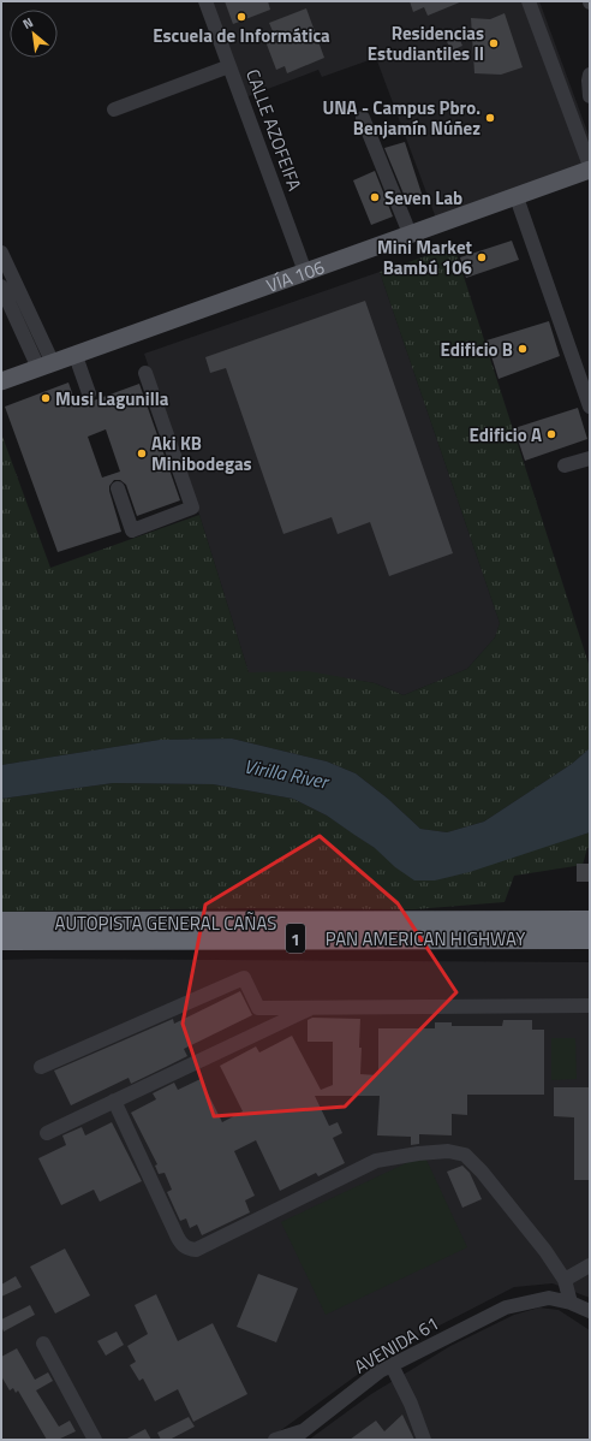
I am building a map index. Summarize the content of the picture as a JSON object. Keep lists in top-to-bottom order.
{
  "streets": {
    "highway": ["AUTOPISTA GENERAL CAÑAS", "1", "PAN AMERICAN HIGHWAY"],
    "main road": ["VÍA 106"],
    "street": ["CALLE AZOFEIFA", "AVENIDA 61"]
  },
  "crossings": [
    ["CALLE AZOFEIFA", "VÍA 106"]
  ],
  "water": ["Virilla River"],
  "places": [
    "Escuela de Informática",
    "Residencias Estudiantiles II",
    "UNA - Campus Pbro. Benjamín Núñez",
    "Seven Lab",
    "Mini Market Bambú 106",
    "Edificio B",
    "Musi Lagunilla",
    "Edificio A",
    "Aki KB Minibodegas"
  ],
  "north": "top left"
}
